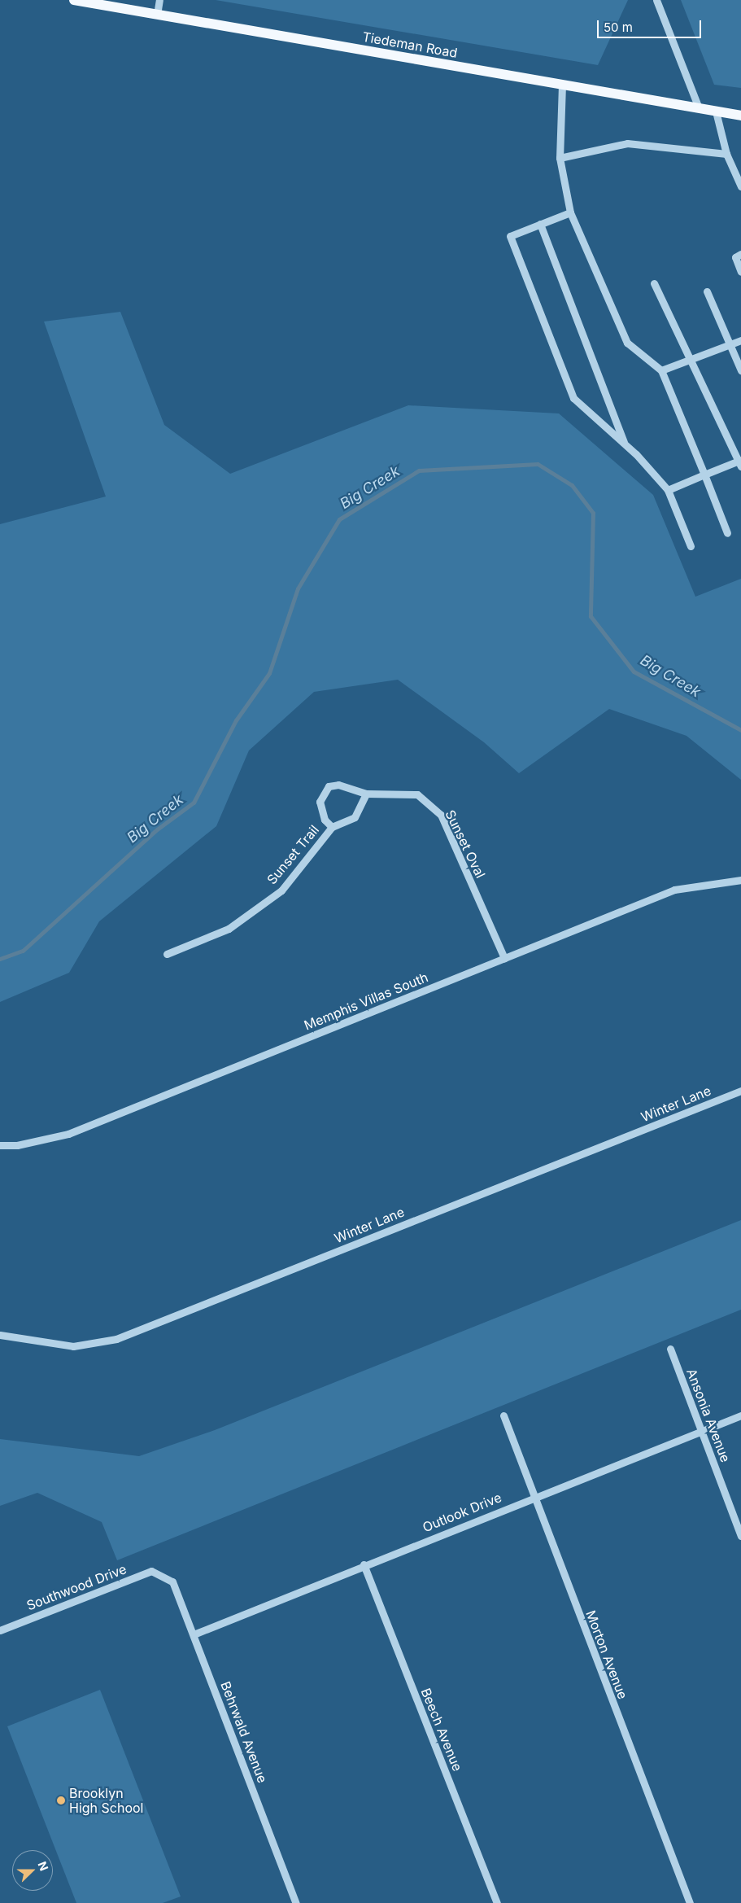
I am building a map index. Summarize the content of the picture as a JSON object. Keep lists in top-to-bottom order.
{
  "streets": {
    "main road": ["Tiedeman Road"],
    "street": [
      "Sunset Oval",
      "Sunset Trail",
      "Memphis Villas South",
      "Winter Lane",
      "Ansonia Avenue",
      "Outlook Drive",
      "Southwood Drive",
      "Morton Avenue",
      "Beech Avenue",
      "Behrwald Avenue"
    ]
  },
  "crossings": [
    ["Sunset Oval", "Sunset Trail"],
    ["Sunset Oval", "Memphis Villas South"],
    ["Ansonia Avenue", "Outlook Drive"],
    ["Outlook Drive", "Morton Avenue"],
    ["Outlook Drive", "Beech Avenue"],
    ["Outlook Drive", "Behrwald Avenue"],
    ["Southwood Drive", "Behrwald Avenue"]
  ],
  "water": ["Big Creek"],
  "places": ["Brooklyn High School"],
  "scale_bar": "50 m",
  "north": "right"
}
